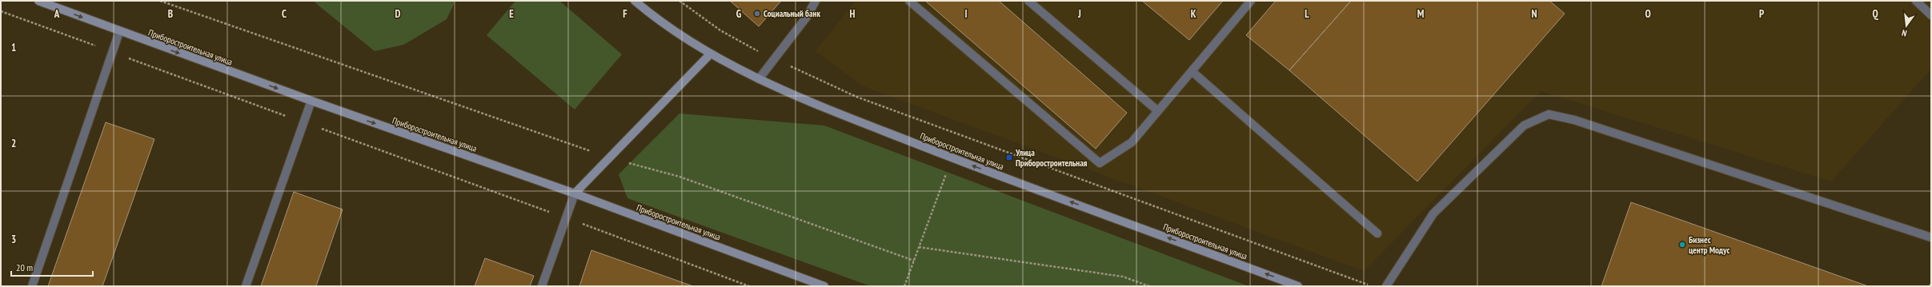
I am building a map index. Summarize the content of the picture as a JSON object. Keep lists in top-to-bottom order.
{
  "streets": {
    "main road": ["Приборостроительная улица"]
  },
  "places": {
    "other": ["Социальный банк", "Бизнес центр Модус"],
    "transit": ["Улица Приборостроительная"]
  },
  "scale_bar": "20 m",
  "north": "bottom",
  "grid": {
    "columns": [
      "A",
      "B",
      "C",
      "D",
      "E",
      "F",
      "G",
      "H",
      "I",
      "J",
      "K",
      "L",
      "M",
      "N",
      "O",
      "P",
      "Q"
    ],
    "rows": ["1", "2", "3"]
  }
}
